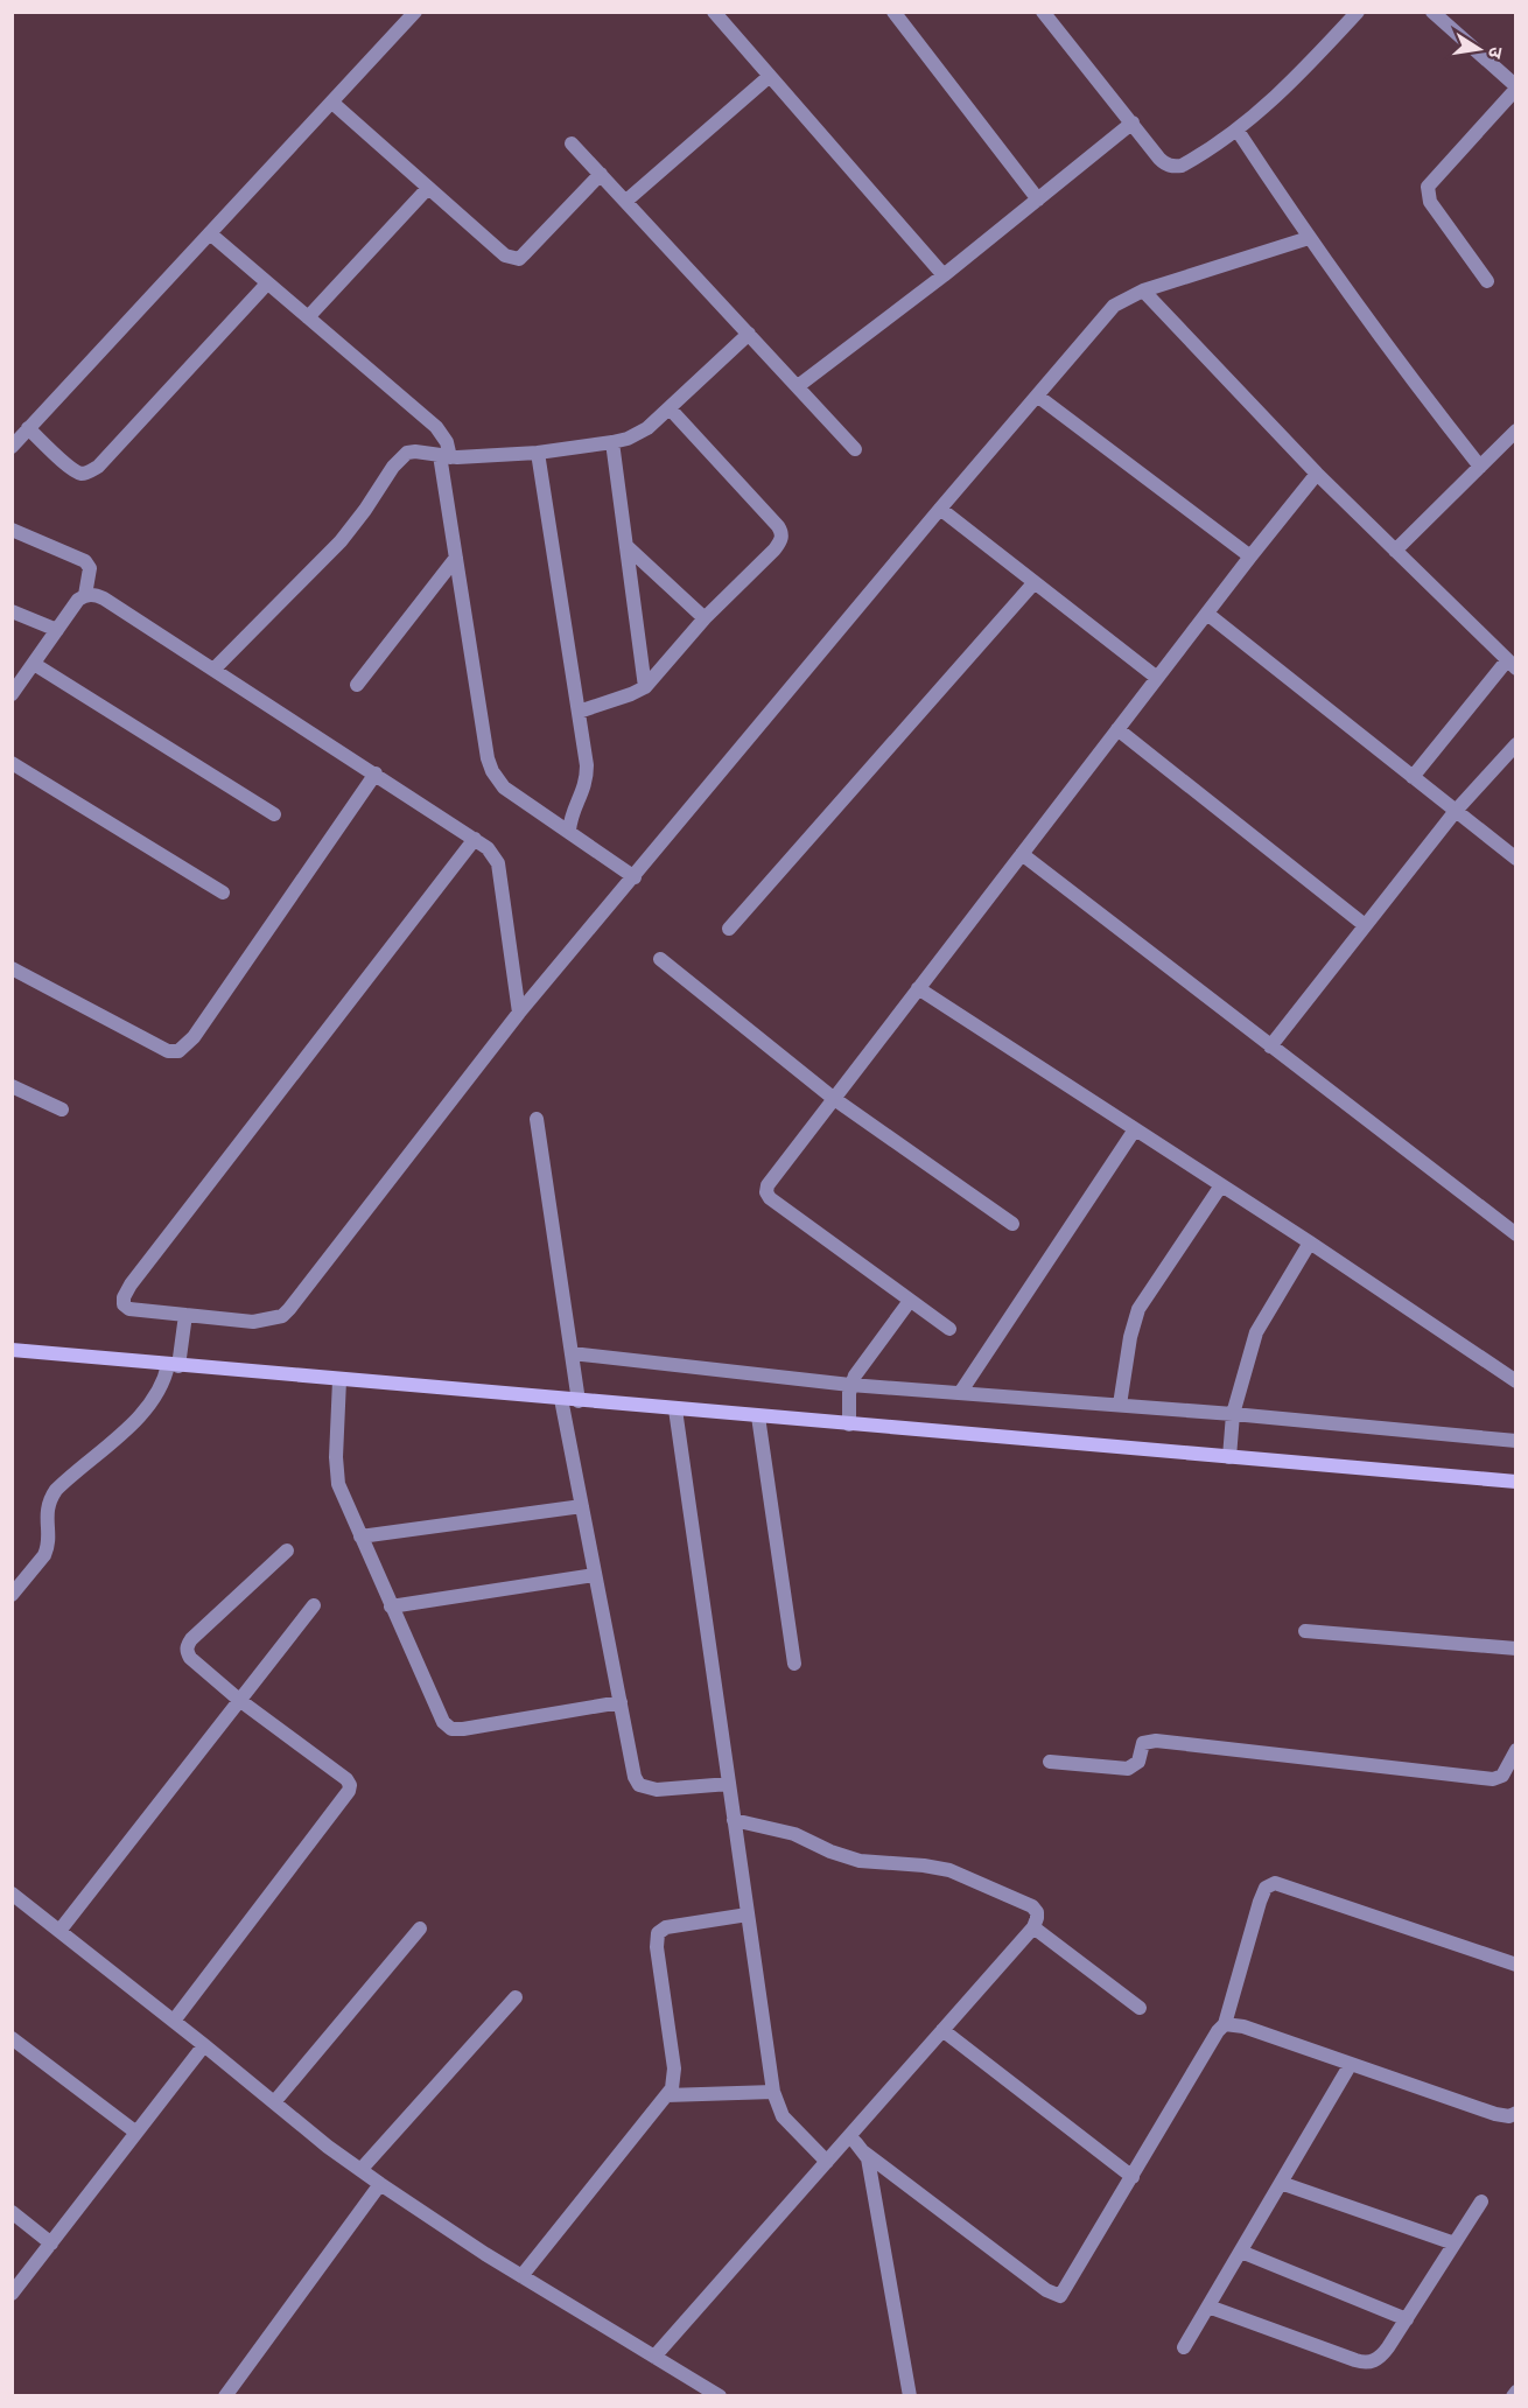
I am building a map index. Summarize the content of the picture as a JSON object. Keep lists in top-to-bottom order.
{
  "north": "right"
}
